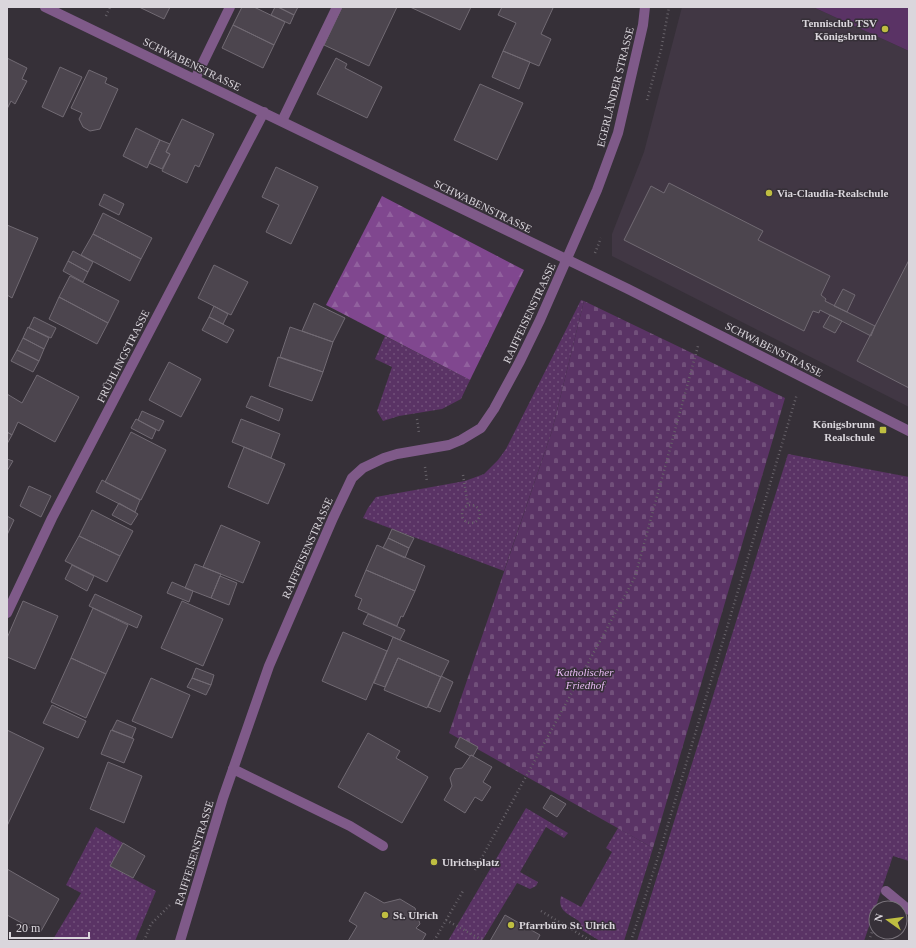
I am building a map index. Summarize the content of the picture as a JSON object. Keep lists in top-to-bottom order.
{
  "streets": {
    "street": [
      "SCHWABENSTRASSE",
      "EGERLÄNDER STRASSE",
      "RAIFFEISENSTRASSE",
      "FRÜHLINGSTRASSE"
    ]
  },
  "crossings": [
    ["SCHWABENSTRASSE", "EGERLÄNDER STRASSE"],
    ["SCHWABENSTRASSE", "RAIFFEISENSTRASSE"],
    ["SCHWABENSTRASSE", "FRÜHLINGSTRASSE"],
    ["EGERLÄNDER STRASSE", "RAIFFEISENSTRASSE"]
  ],
  "parks": ["Katholischer Friedhof"],
  "places": {
    "other": [
      "Tennisclub TSV Königsbrunn",
      "Via-Claudia-Realschule",
      "Ulrichsplatz",
      "St. Ulrich",
      "Pfarrbüro St. Ulrich"
    ],
    "transit": ["Königsbrunn Realschule"]
  },
  "scale_bar": "20 m",
  "north": "left"
}
